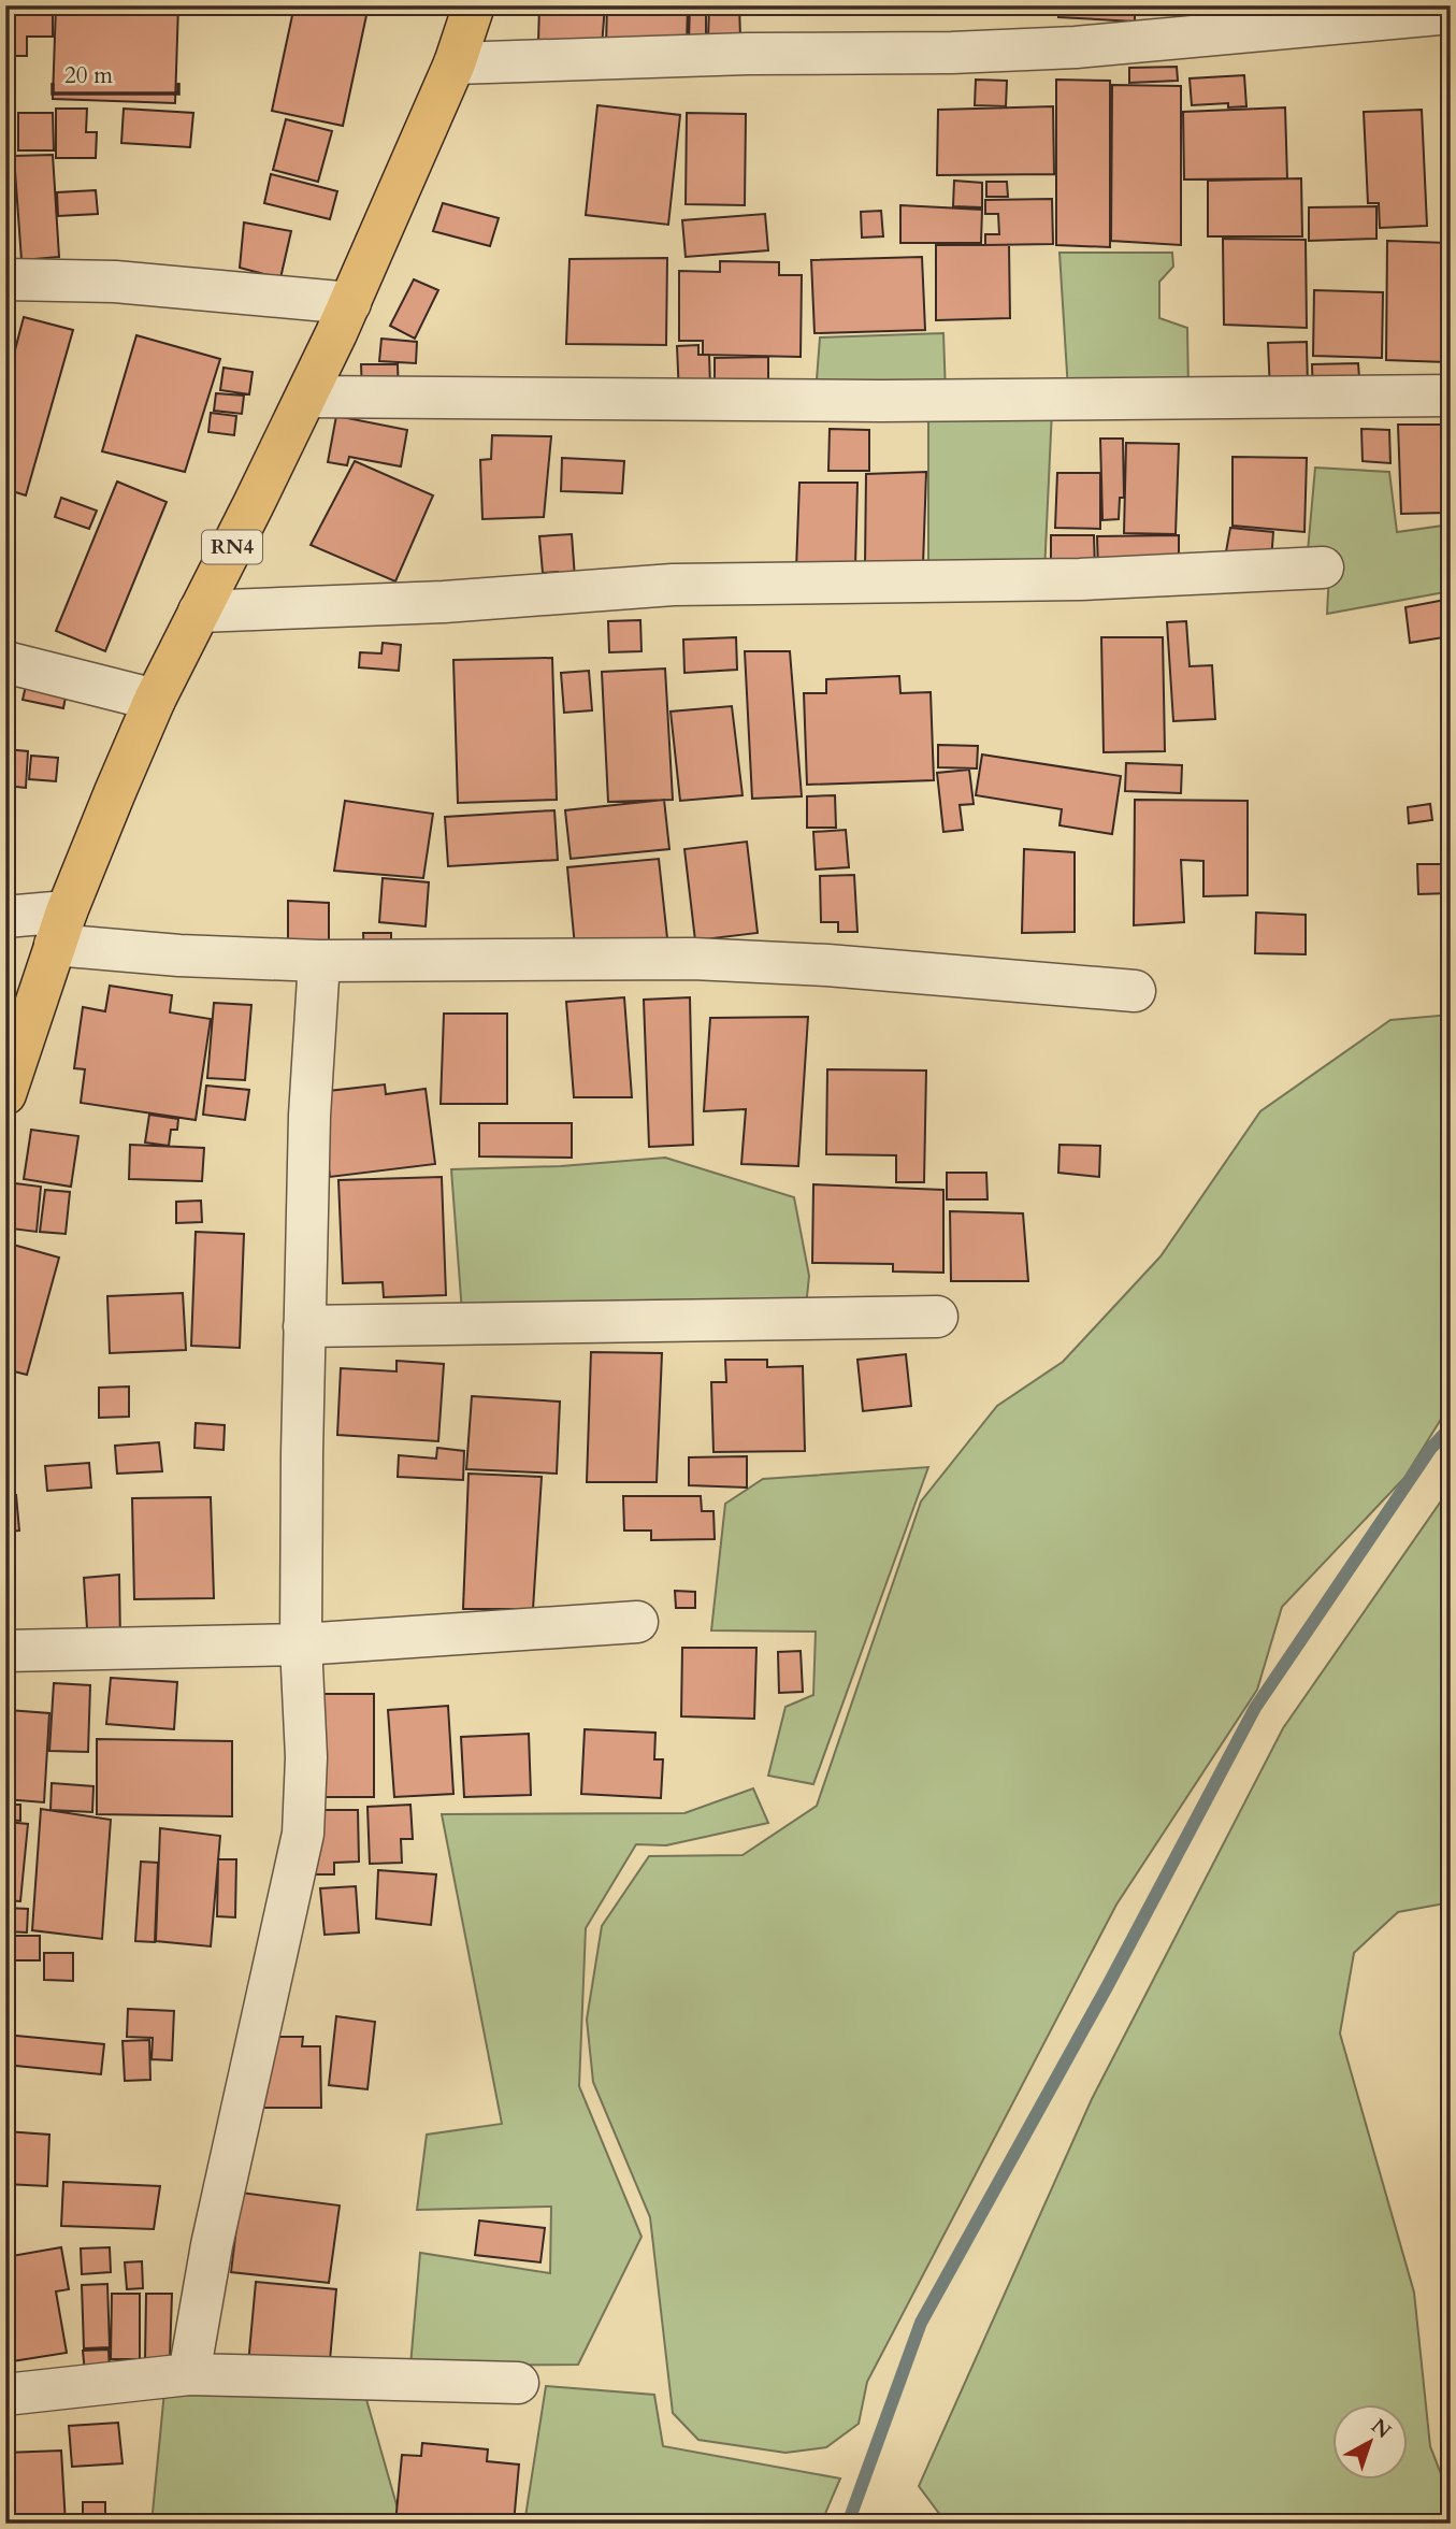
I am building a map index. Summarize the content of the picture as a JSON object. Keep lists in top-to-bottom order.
{
  "streets": {
    "highway": ["RN4"]
  },
  "scale_bar": "20 m",
  "north": "top right"
}
